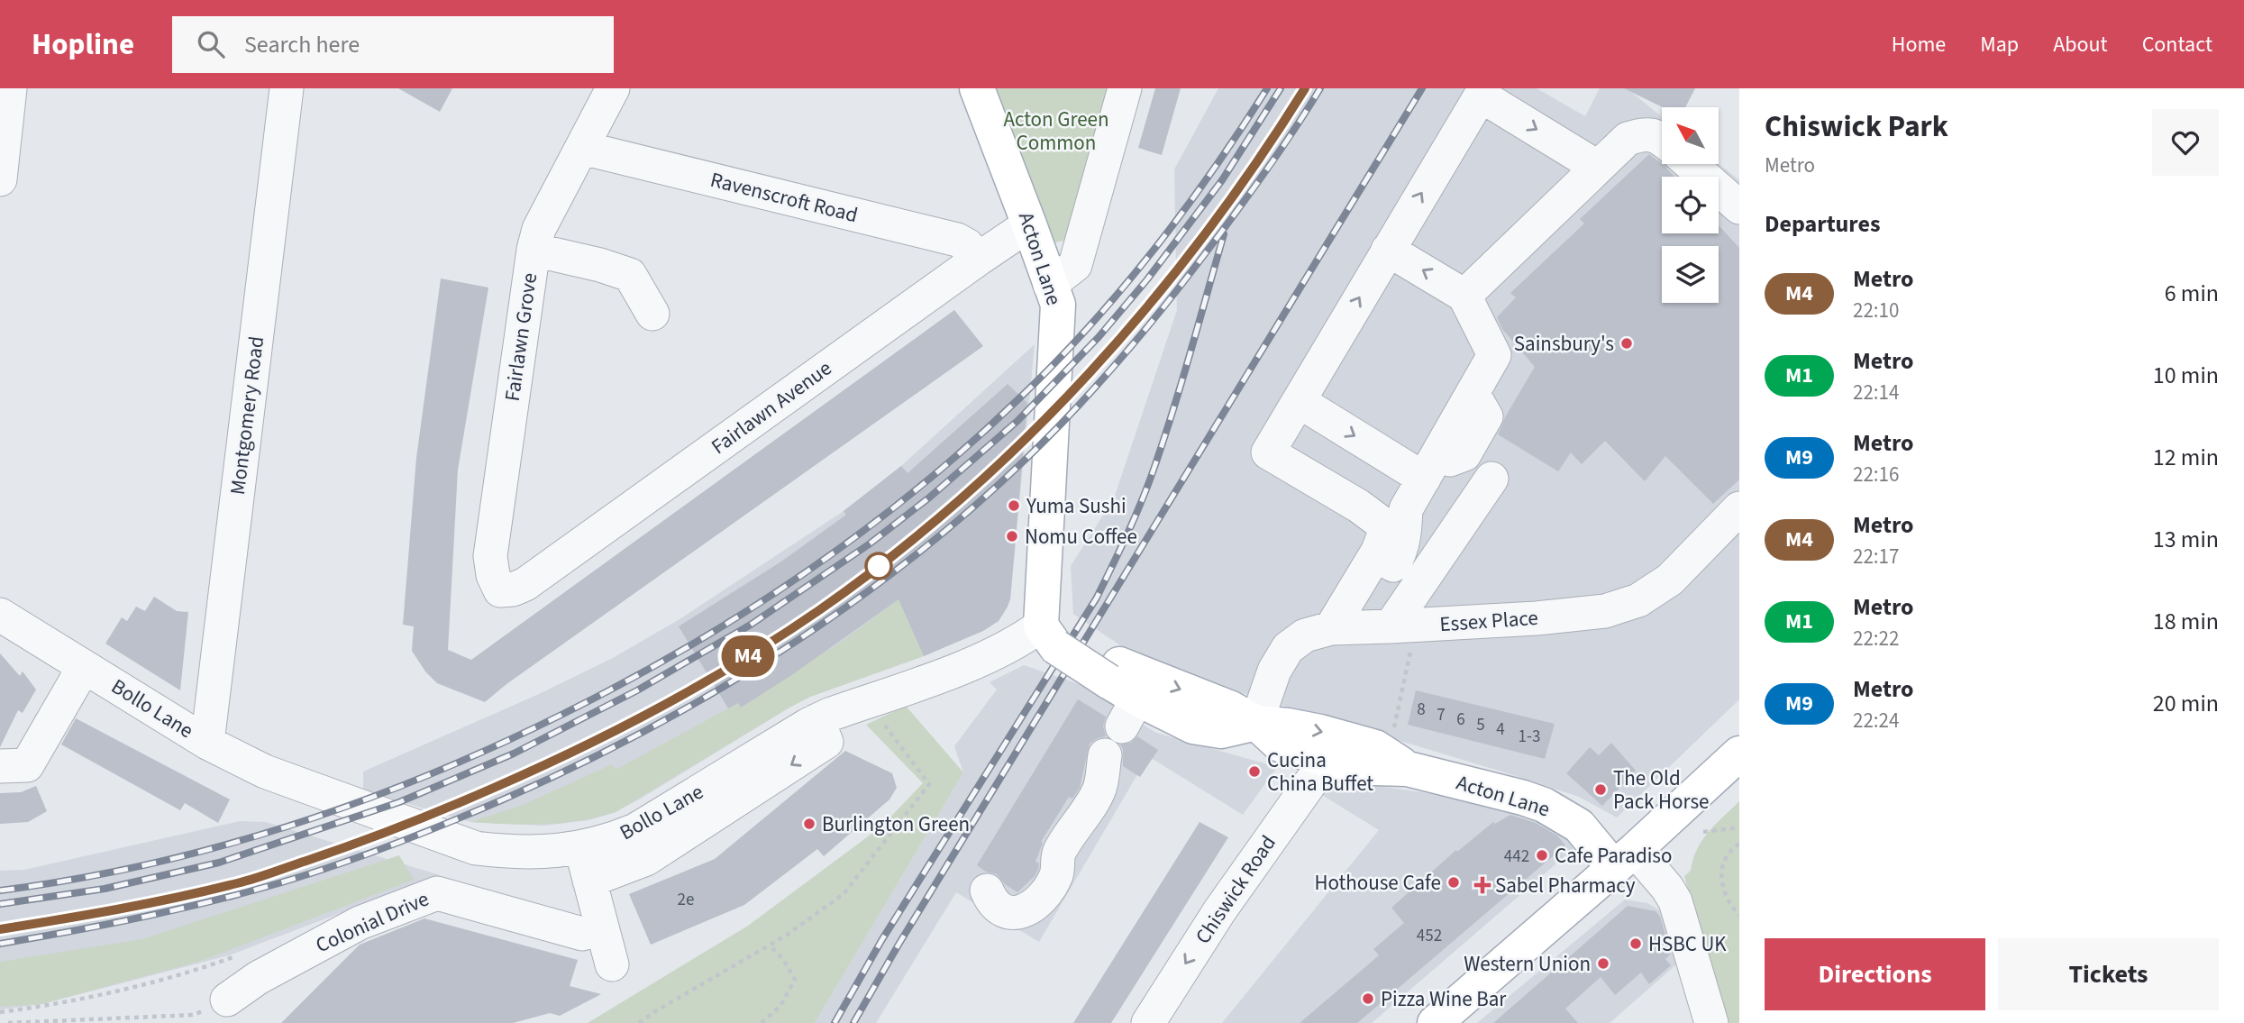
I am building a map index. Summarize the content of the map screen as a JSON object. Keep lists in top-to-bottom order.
{
  "streets": {
    "main road": ["Acton Lane"],
    "street": [
      "Ravenscroft Road",
      "Fairlawn Grove",
      "Fairlawn Avenue",
      "Montgomery Road",
      "Essex Place",
      "Bollo Lane",
      "Chiswick Road",
      "Colonial Drive"
    ]
  },
  "crossings": [
    ["Ravenscroft Road", "Fairlawn Grove"],
    ["Ravenscroft Road", "Fairlawn Avenue"],
    ["Acton Lane", "Fairlawn Avenue"],
    ["Acton Lane", "Essex Place"],
    ["Acton Lane", "Bollo Lane"],
    ["Acton Lane", "Chiswick Road"],
    ["Fairlawn Grove", "Fairlawn Avenue"],
    ["Montgomery Road", "Bollo Lane"]
  ],
  "one_way": ["Chiswick Road"],
  "parks": ["Acton Green Common"],
  "places": {
    "other": [
      "Sainsbury's",
      "Yuma Sushi",
      "Nomu Coffee",
      "Cucina China Buffet",
      "The Old Pack Horse",
      "Burlington Green",
      "Cafe Paradiso",
      "Hothouse Cafe",
      "HSBC UK",
      "Western Union",
      "Pizza Wine Bar"
    ],
    "health": ["Sabel Pharmacy"]
  },
  "lines": ["metro line M4"],
  "house_numbers": [
    "8",
    "7",
    "6",
    "5",
    "4",
    "1-3",
    "442",
    "2e",
    "452"
  ],
  "north": "top left",
  "page": {
    "header": "Hopline",
    "search": "Search here",
    "nav": [
      "Home",
      "Map",
      "About",
      "Contact"
    ],
    "on_map": "M4",
    "heading": [
      ["Chiswick Park", "Metro"],
      "Departures"
    ],
    "list": [
      {
        "mark": "M4",
        "name": "Metro",
        "note": "22:10",
        "value": "6 min"
      },
      {
        "mark": "M1",
        "name": "Metro",
        "note": "22:14",
        "value": "10 min"
      },
      {
        "mark": "M9",
        "name": "Metro",
        "note": "22:16",
        "value": "12 min"
      },
      {
        "mark": "M4",
        "name": "Metro",
        "note": "22:17",
        "value": "13 min"
      },
      {
        "mark": "M1",
        "name": "Metro",
        "note": "22:22",
        "value": "18 min"
      },
      {
        "mark": "M9",
        "name": "Metro",
        "note": "22:24",
        "value": "20 min"
      }
    ],
    "buttons": ["Directions", "Tickets"]
  }
}
